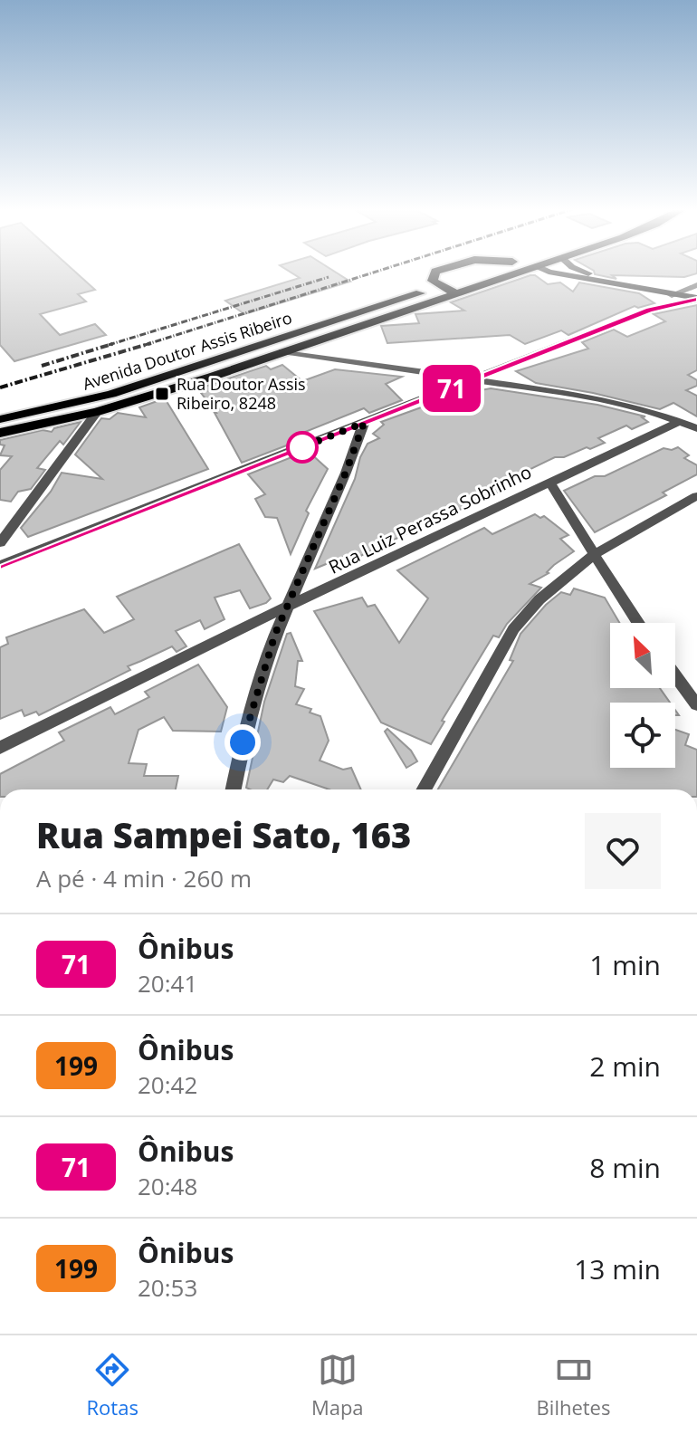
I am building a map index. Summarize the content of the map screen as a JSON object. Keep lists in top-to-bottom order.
{
  "streets": {
    "main road": ["Avenida Doutor Assis Ribeiro"],
    "street": ["Rua Luiz Perassa Sobrinho"]
  },
  "places": {
    "transit": ["Rua Doutor Assis Ribeiro, 8248"]
  },
  "lines": ["bus line 71"],
  "north": "top left",
  "page": {
    "on_map": "71",
    "heading": ["Rua Sampei Sato, 163", "A pé · 4 min · 260 m"],
    "list": [
      {
        "mark": "71",
        "name": "Ônibus",
        "note": "20:41",
        "value": "1 min"
      },
      {
        "mark": "199",
        "name": "Ônibus",
        "note": "20:42",
        "value": "2 min"
      },
      {
        "mark": "71",
        "name": "Ônibus",
        "note": "20:48",
        "value": "8 min"
      },
      {
        "mark": "199",
        "name": "Ônibus",
        "note": "20:53",
        "value": "13 min"
      }
    ],
    "tabs": ["Rotas", "Mapa", "Bilhetes"]
  }
}
